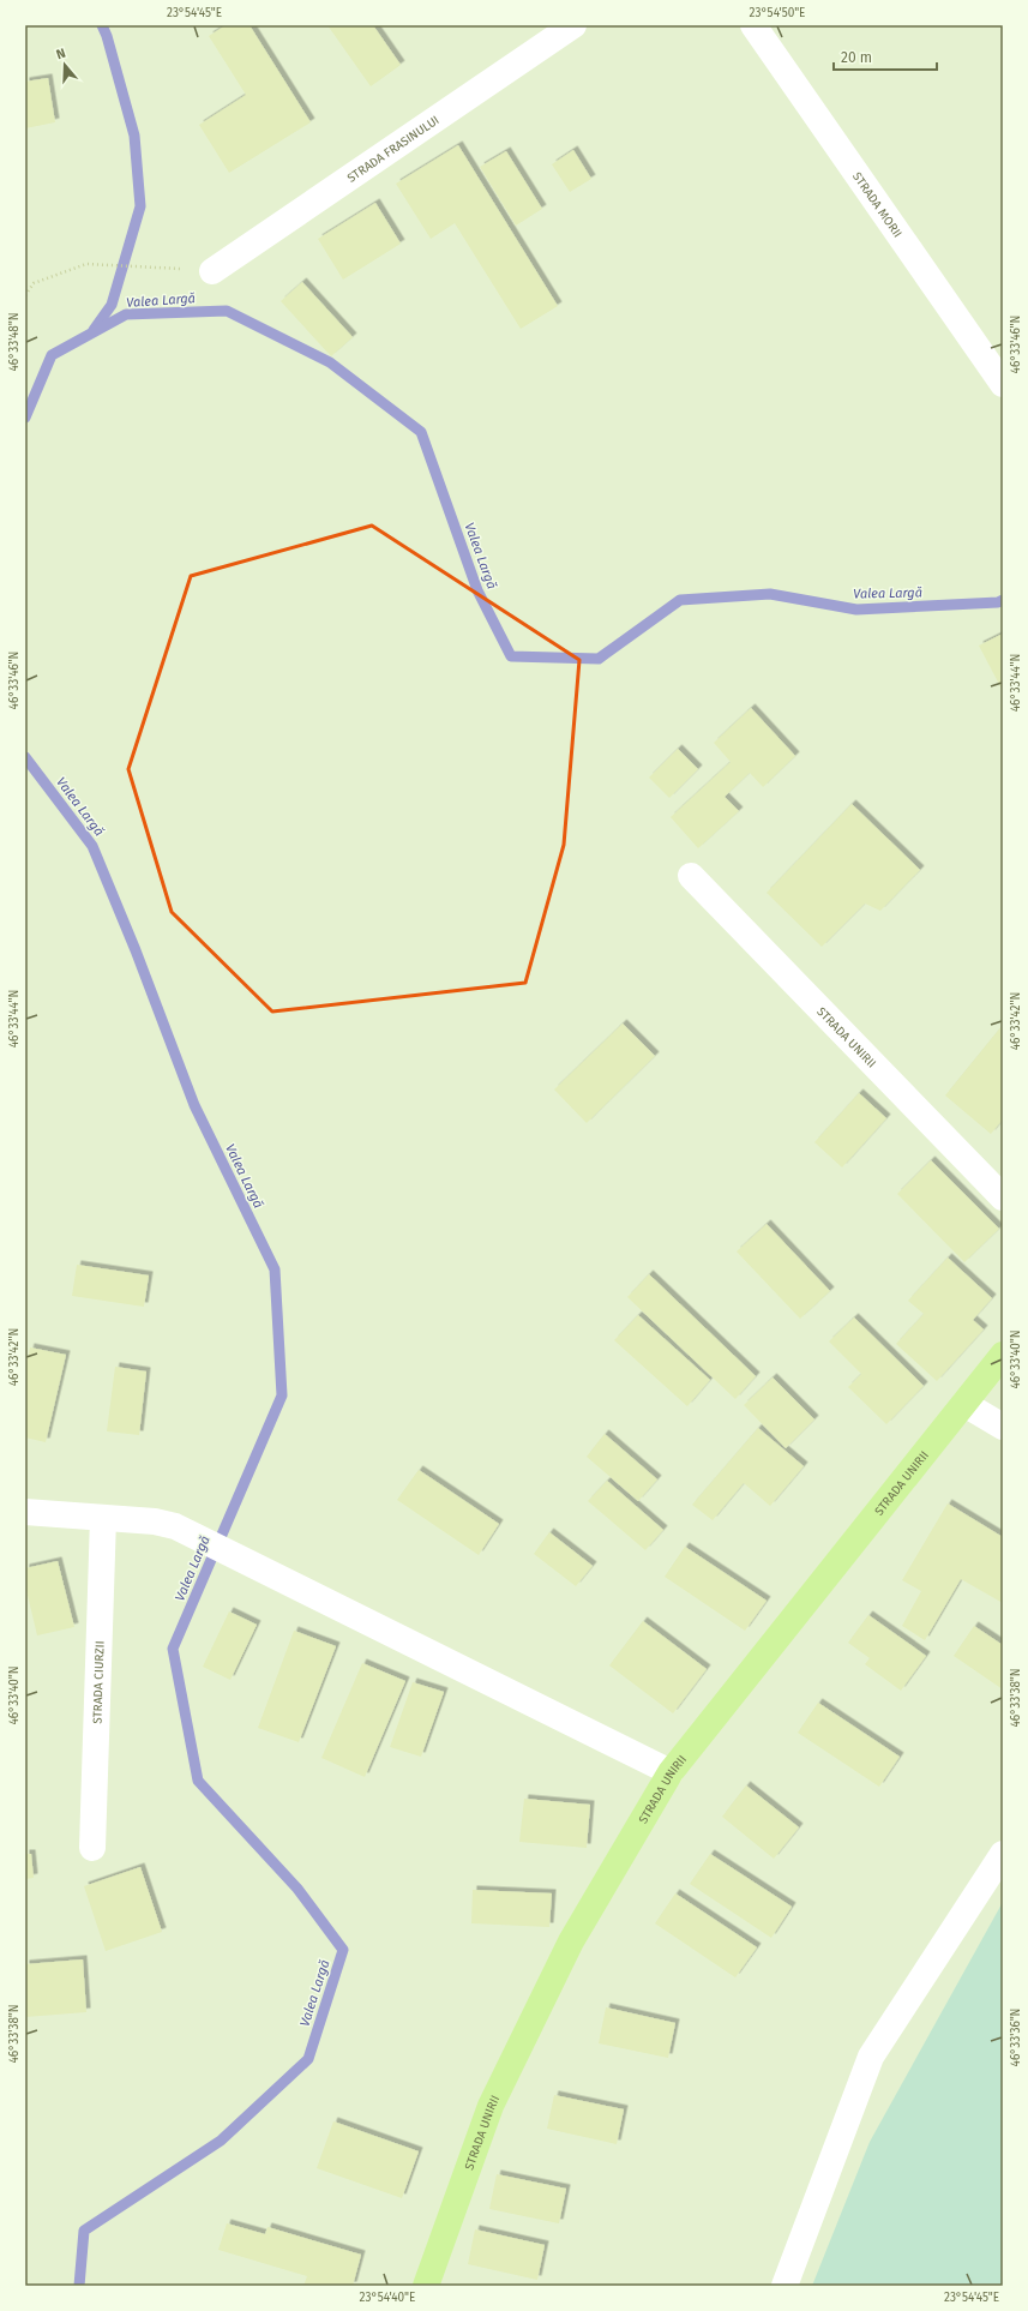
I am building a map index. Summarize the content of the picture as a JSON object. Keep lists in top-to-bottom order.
{
  "streets": {
    "main road": ["STRADA UNIRII"],
    "street": ["STRADA FRASINULUI", "STRADA MORII", "STRADA CIURZII"]
  },
  "water": ["Valea Largă"],
  "scale_bar": "20 m",
  "north": "top",
  "coordinates": [
    "23°54'45\"E",
    "23°54'50\"E",
    "46°33'48\"N",
    "46°33'46\"N",
    "46°33'44\"N",
    "46°33'42\"N",
    "46°33'40\"N",
    "46°33'38\"N",
    "46°33'36\"N",
    "23°54'40\"E"
  ]
}
